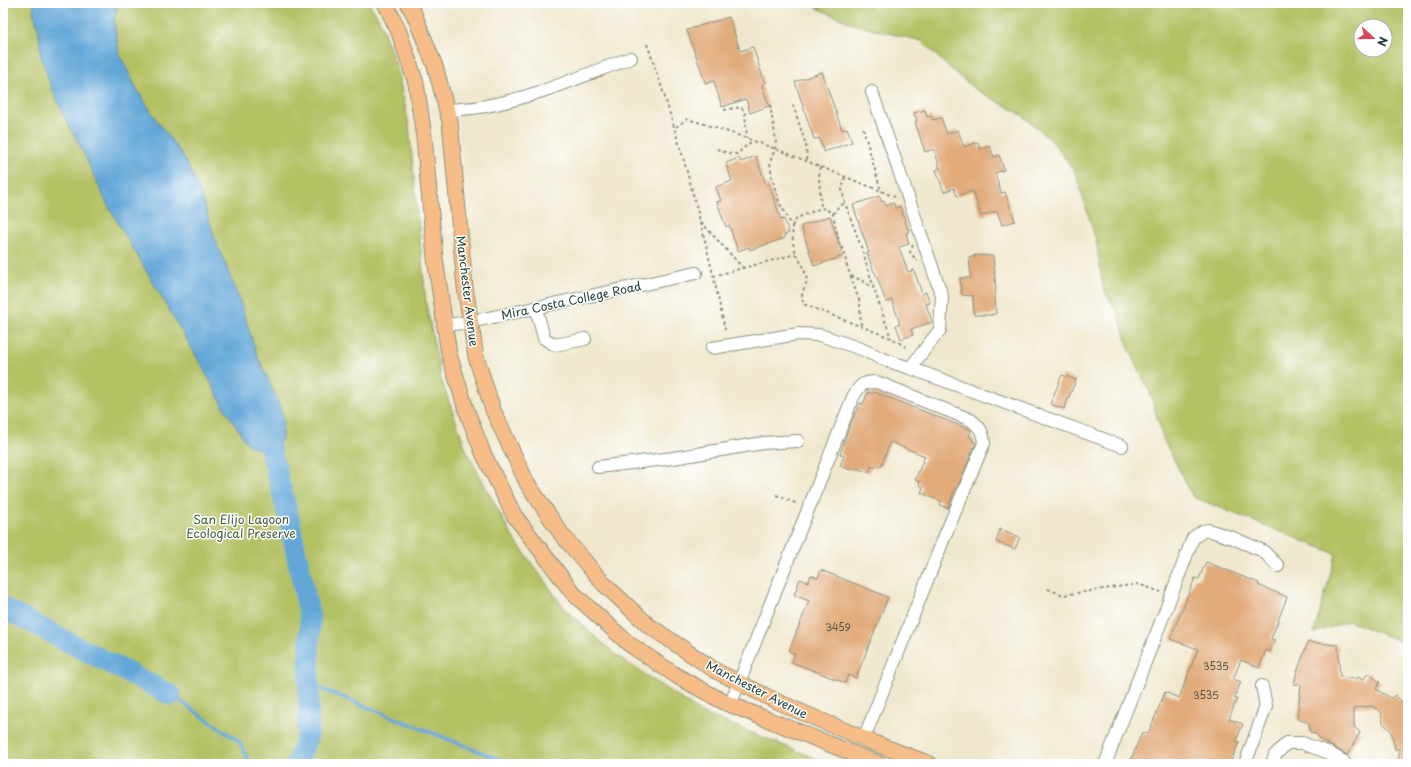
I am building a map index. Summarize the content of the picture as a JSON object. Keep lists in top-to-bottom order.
{
  "streets": {
    "main road": ["Manchester Avenue"],
    "street": ["Mira Costa College Road"]
  },
  "crossings": [
    ["Manchester Avenue", "Mira Costa College Road"]
  ],
  "parks": ["San Elijo Lagoon Ecological Preserve"],
  "house_numbers": ["3459", "3535", "3535"],
  "north": "right"
}
